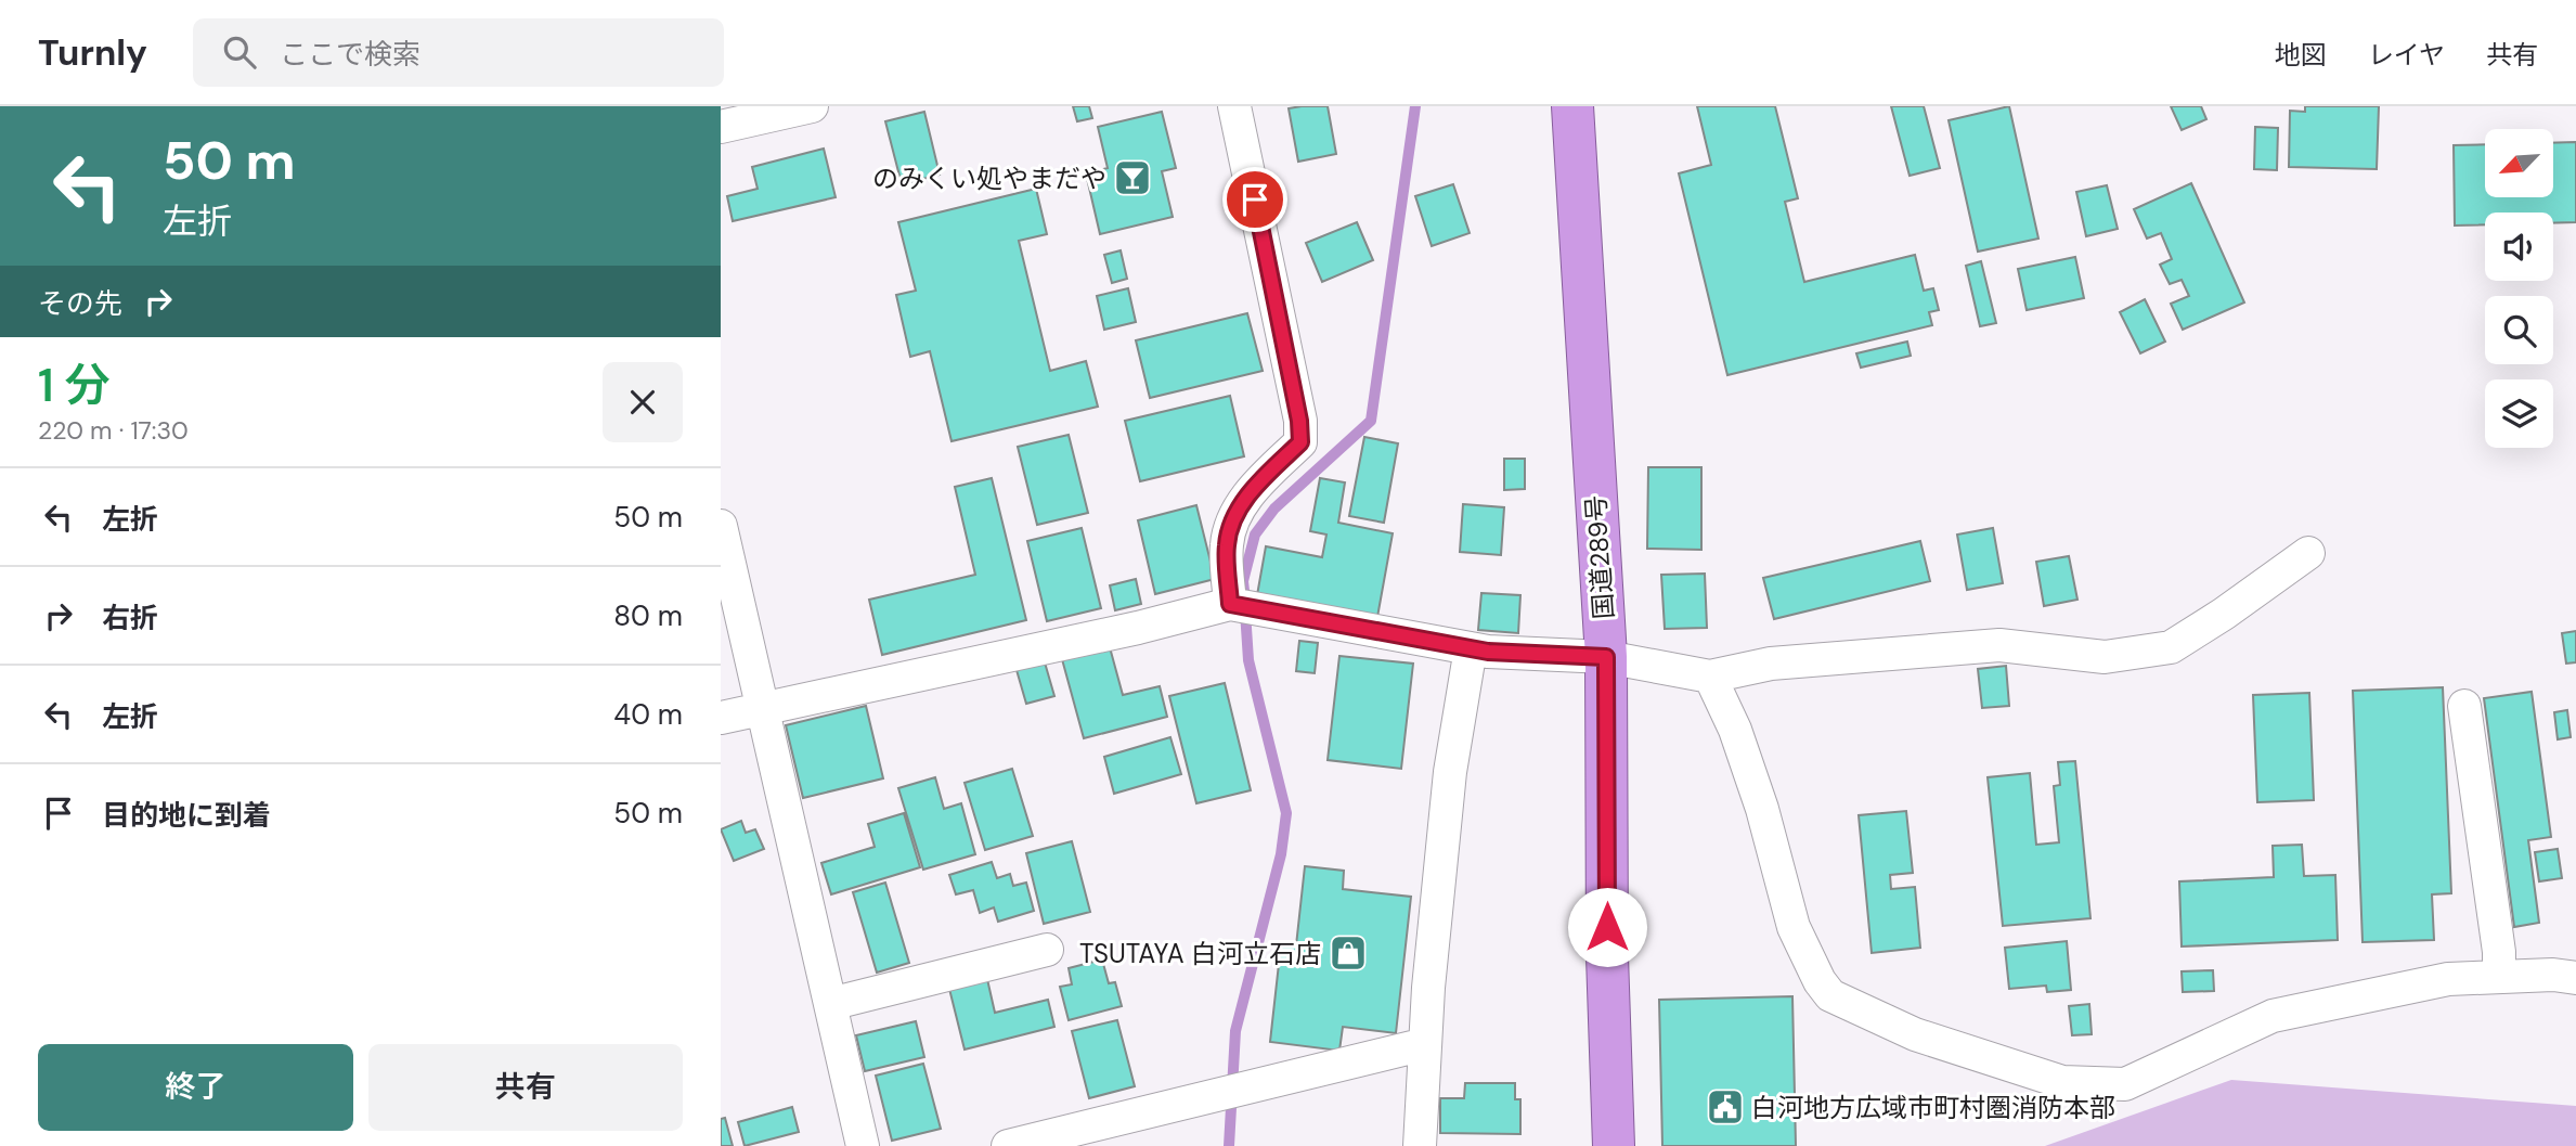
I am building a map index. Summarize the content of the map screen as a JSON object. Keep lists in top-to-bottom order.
{
  "streets": {
    "highway": ["国道289号"]
  },
  "places": {
    "bar": ["のみくい処やまだや"],
    "shop": ["TSUTAYA 白河立石店"],
    "public building": ["白河地方広域市町村圏消防本部"]
  },
  "north": "bottom left",
  "page": {
    "header": "Turnly",
    "search": "ここで検索",
    "nav": ["地図", "レイヤ", "共有"],
    "turn": ["50 m", "左折"],
    "then": "その先",
    "heading": ["1 分", "220 m · 17:30"],
    "list": [
      {
        "name": "左折",
        "value": "50 m"
      },
      {
        "name": "右折",
        "value": "80 m"
      },
      {
        "name": "左折",
        "value": "40 m"
      },
      {
        "name": "目的地に到着",
        "value": "50 m"
      }
    ],
    "buttons": ["終了", "共有"]
  }
}
